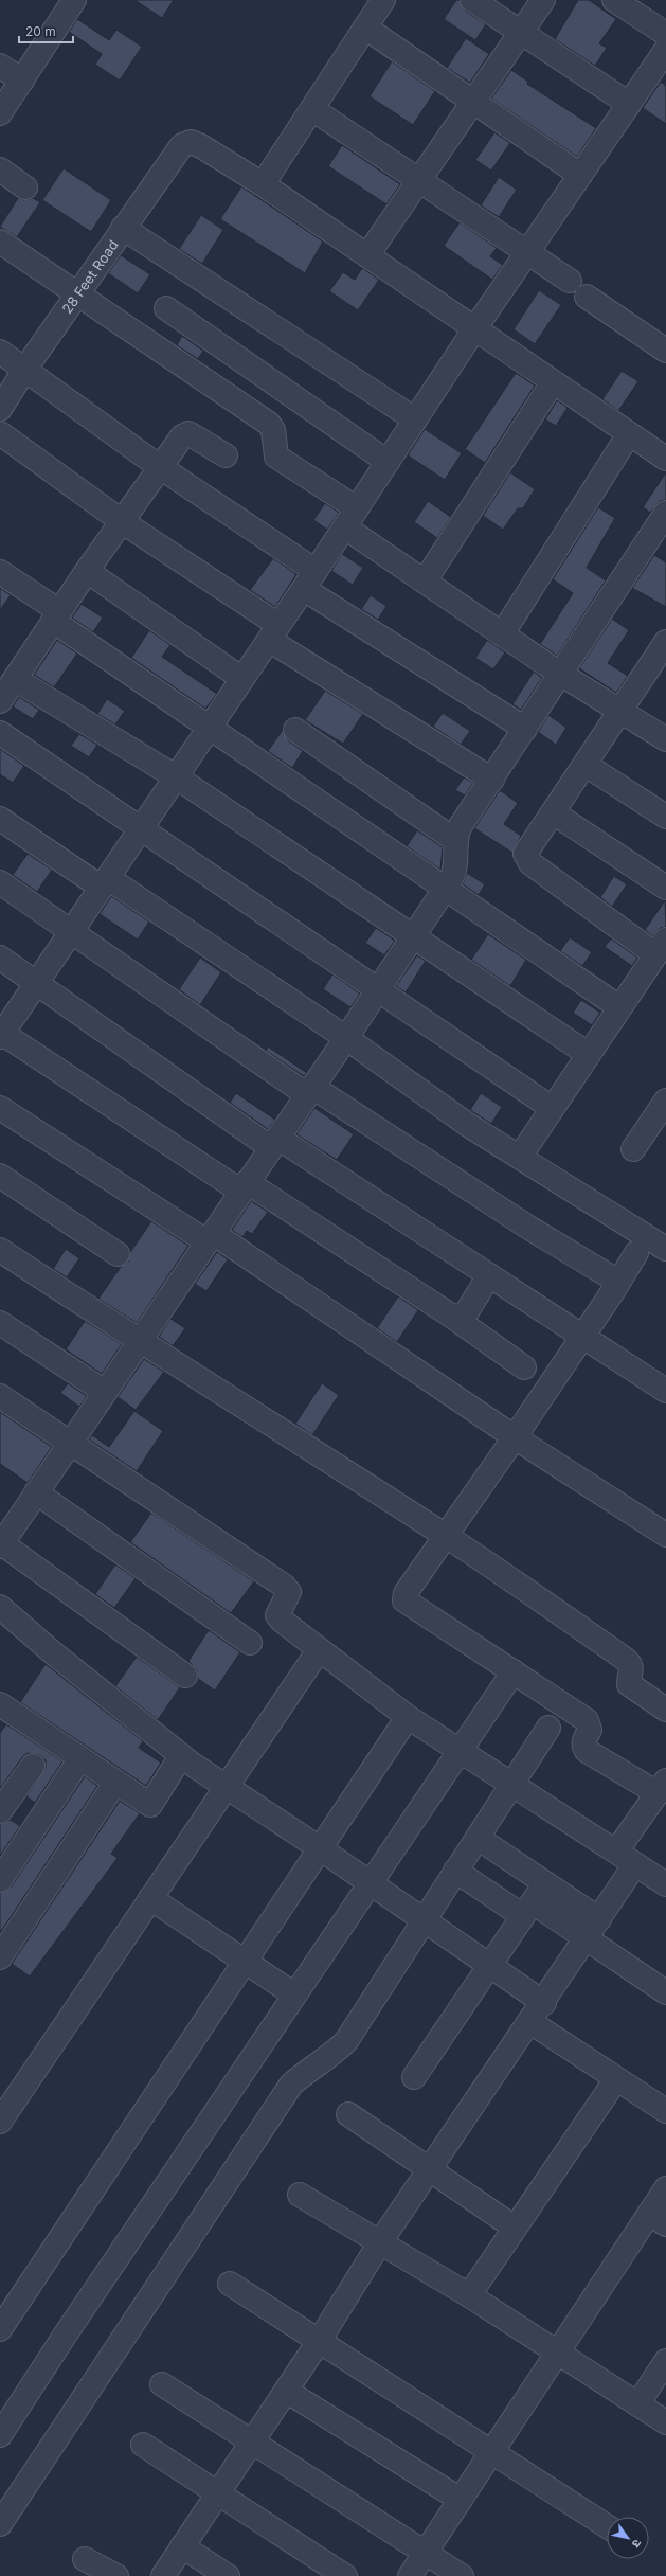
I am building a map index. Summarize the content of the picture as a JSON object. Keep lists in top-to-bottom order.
{
  "streets": {
    "street": ["28 Feet Road"]
  },
  "scale_bar": "20 m",
  "north": "bottom right"
}
